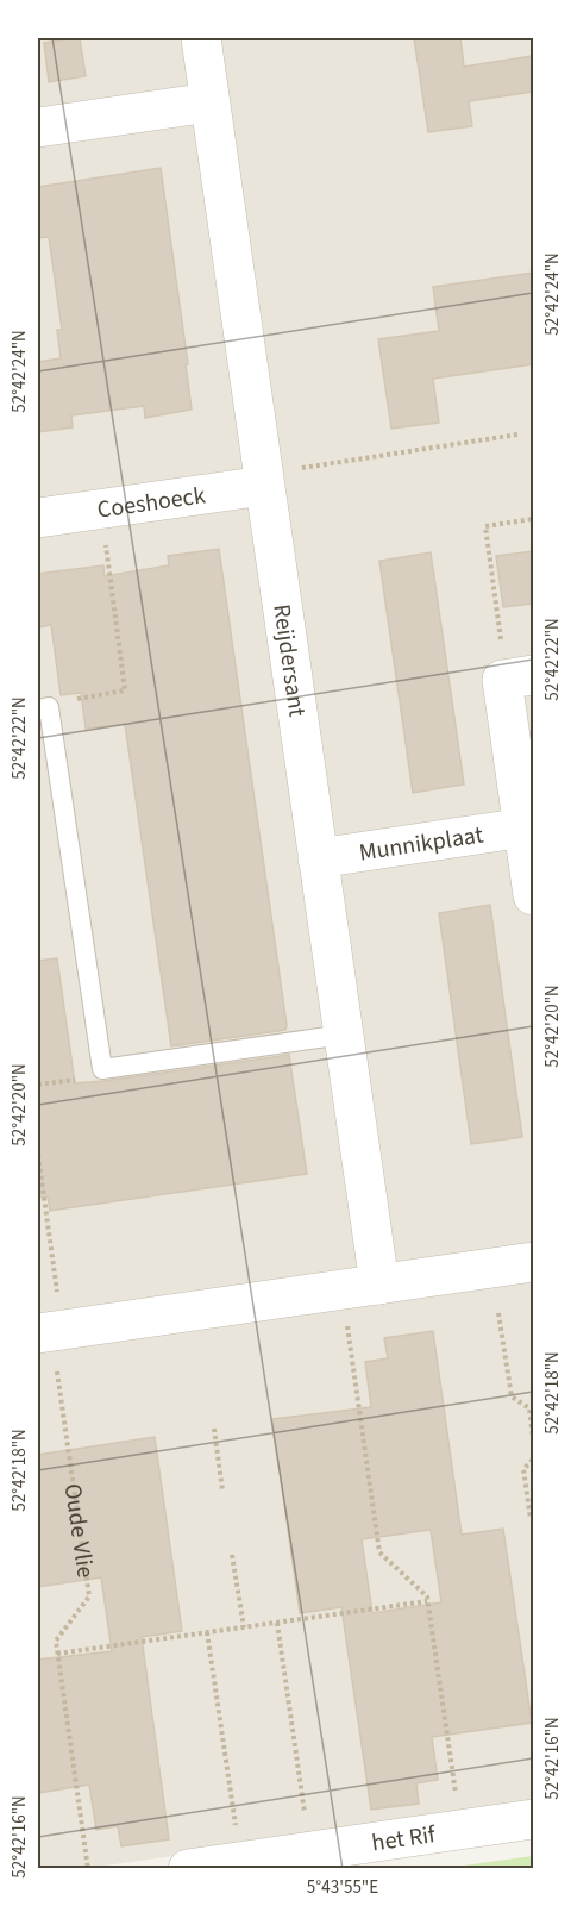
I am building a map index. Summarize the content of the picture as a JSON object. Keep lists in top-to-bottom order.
{
  "streets": {
    "street": [
      "Coeshoeck",
      "Reijdersant",
      "Munnikplaat",
      "het Rif"
    ],
    "path": ["Oude Vlie"]
  },
  "crossings": [
    ["Coeshoeck", "Reijdersant"],
    ["Reijdersant", "Munnikplaat"]
  ],
  "coordinates": [
    "52°42'24\"N",
    "52°42'22\"N",
    "52°42'20\"N",
    "52°42'18\"N",
    "52°42'16\"N",
    "5°43'55\"E"
  ]
}
